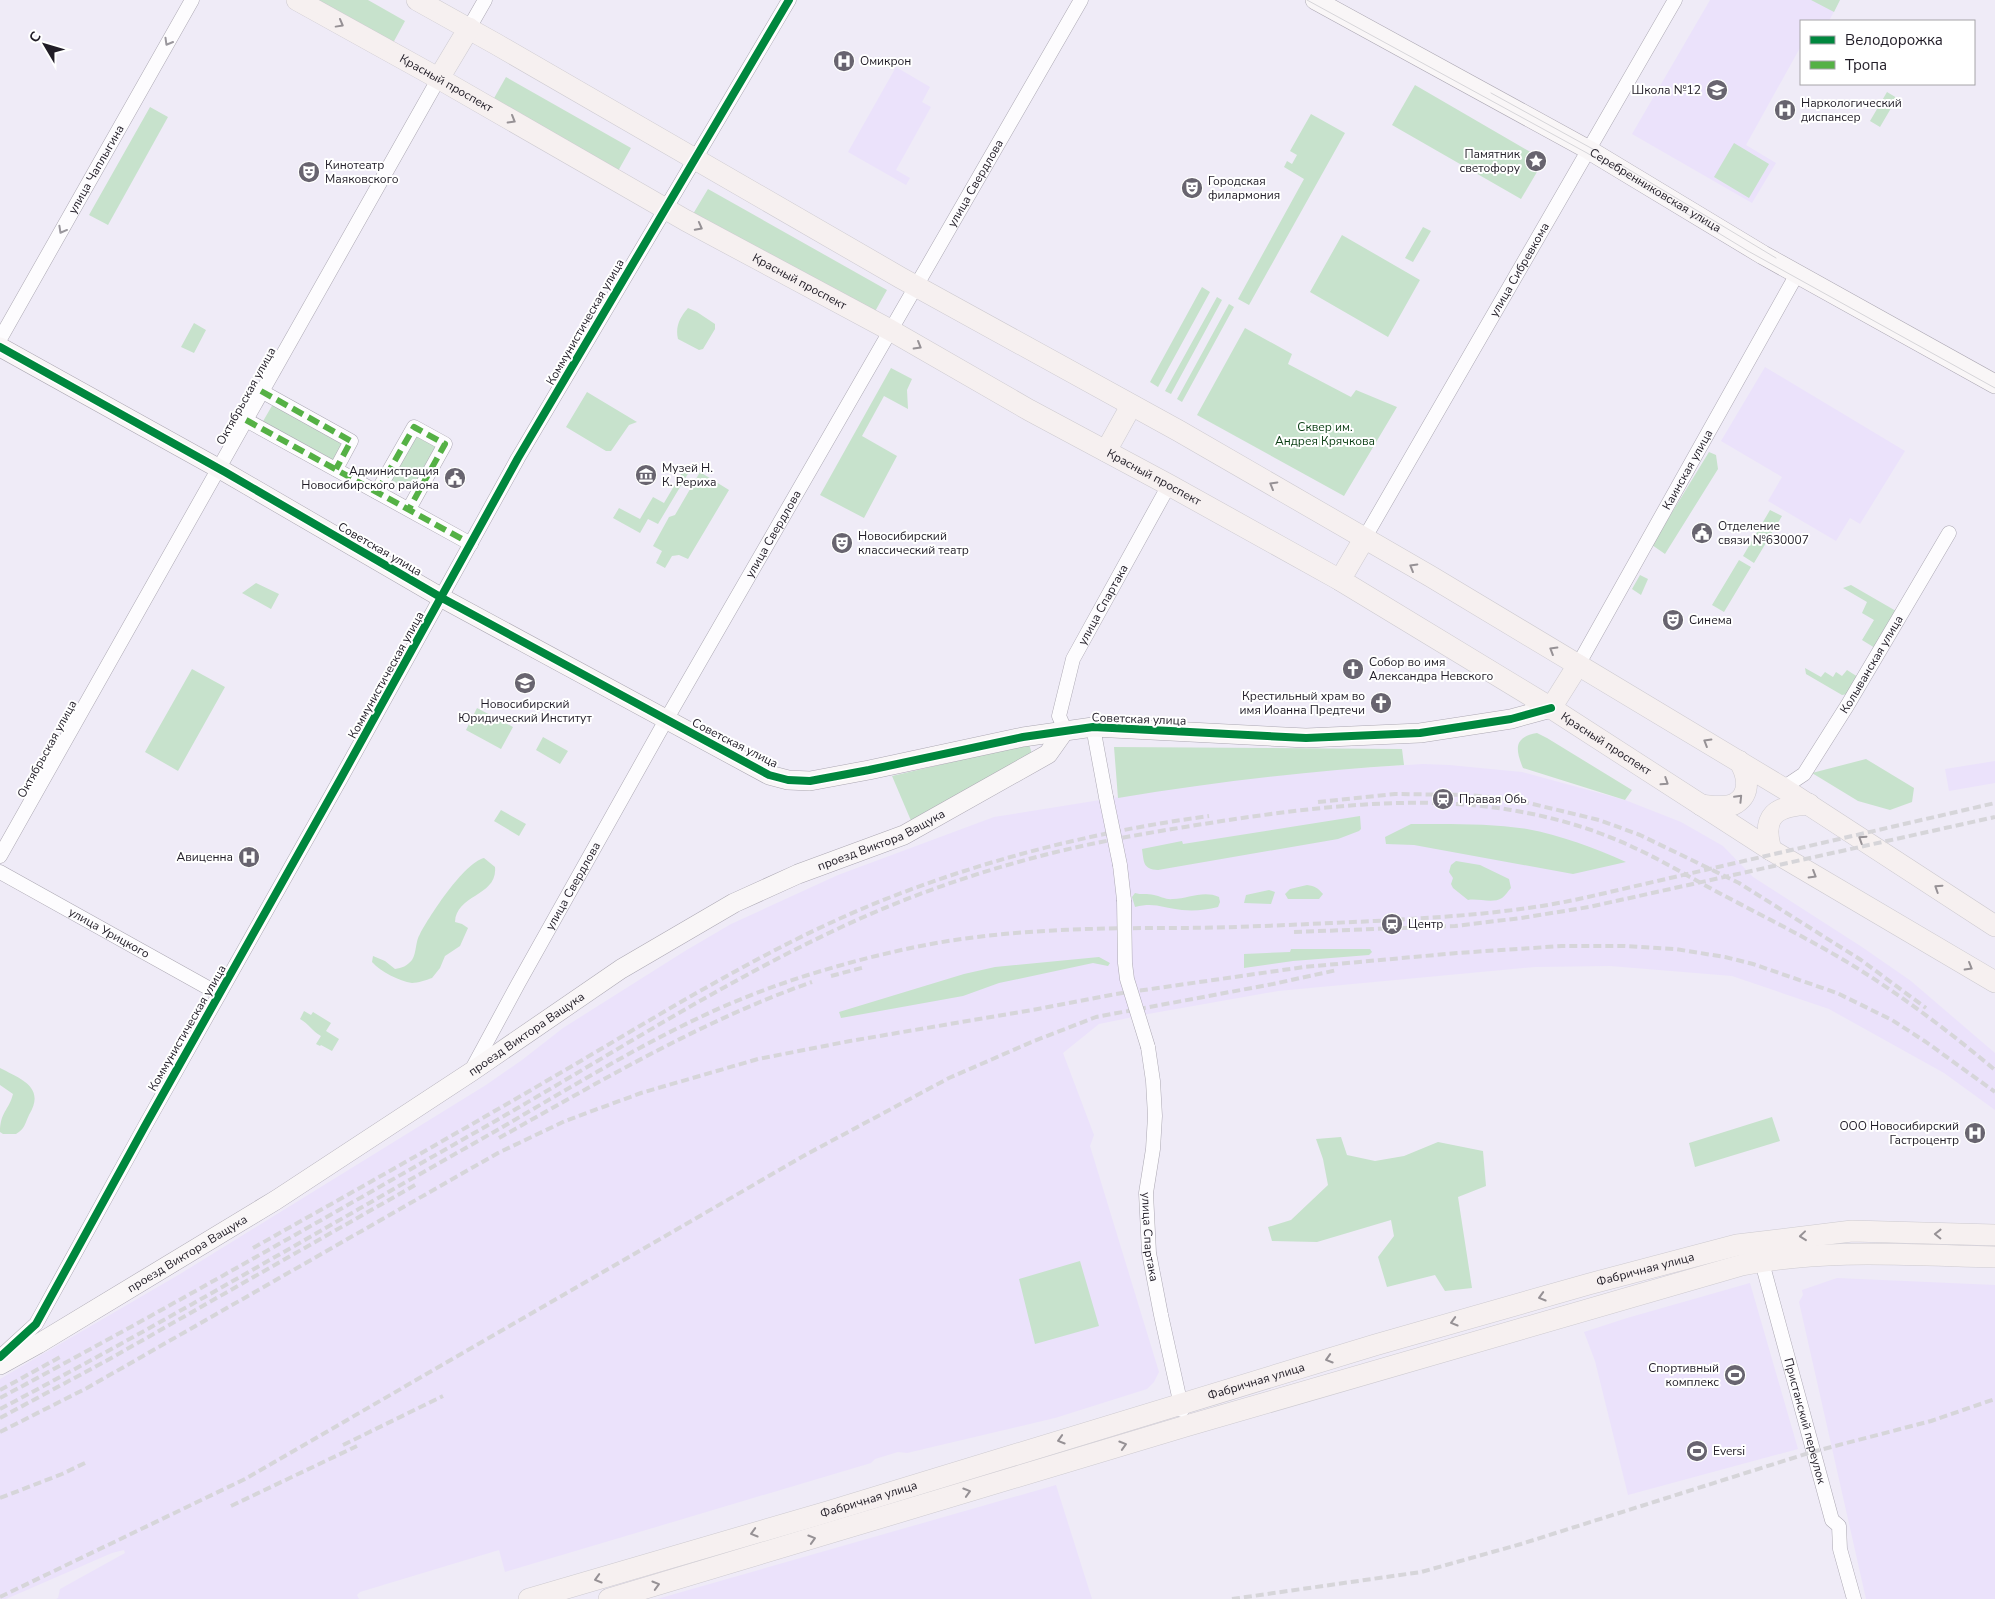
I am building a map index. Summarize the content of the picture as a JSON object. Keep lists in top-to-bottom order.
{
  "streets": {
    "main road": ["Красный проспект", "Фабричная улица"],
    "street": [
      "улица Чаплыгина",
      "улица Свердлова",
      "Серебренниковская улица",
      "улица Сибревкома",
      "Коммунистическая улица",
      "Октябрьская улица",
      "Каинская улица",
      "Советская улица",
      "улица Спартака",
      "Колыванская улица",
      "проезд Виктора Ващука",
      "улица Урицкого",
      "Пристанский переулок"
    ]
  },
  "crossings": [
    ["Красный проспект", "улица Свердлова"],
    ["Красный проспект", "Коммунистическая улица"],
    ["Красный проспект", "Октябрьская улица"],
    ["Красный проспект", "Советская улица"],
    ["Красный проспект", "улица Спартака"],
    ["улица Свердлова", "Советская улица"],
    ["улица Свердлова", "проезд Виктора Ващука"],
    ["Серебренниковская улица", "улица Сибревкома"],
    ["Серебренниковская улица", "Каинская улица"],
    ["Коммунистическая улица", "Советская улица"],
    ["Коммунистическая улица", "улица Урицкого"],
    ["Октябрьская улица", "Советская улица"],
    ["Советская улица", "улица Спартака"],
    ["Советская улица", "проезд Виктора Ващука"],
    ["улица Спартака", "проезд Виктора Ващука"],
    ["улица Спартака", "Фабричная улица"],
    ["Фабричная улица", "Пристанский переулок"]
  ],
  "one_way": ["улица Чаплыгина"],
  "parks": ["Сквер им. Андрея Крячкова"],
  "places": {
    "hospital": [
      "Омикрон",
      "Наркологический диспансер",
      "Авиценна",
      "ООО Новосибирский Гастроцентр"
    ],
    "school or university": ["Школа №12", "Новосибирский Юридический Институт"],
    "place": ["Памятник светофору"],
    "theatre": [
      "Кинотеатр Маяковского",
      "Городская филармония",
      "Новосибирский классический театр",
      "Синема"
    ],
    "museum": ["Музей Н. К. Рериха"],
    "public building": ["Администрация Новосибирского района", "Отделение связи №630007"],
    "church": ["Собор во имя Александра Невского", "Крестильный храм во имя Иоанна Предтечи"],
    "station": ["Правая Обь", "Центр"],
    "sports": ["Спортивный комплекс", "Eversi"]
  },
  "legend": ["Велодорожка", "Тропа"],
  "north": "top left"
}
